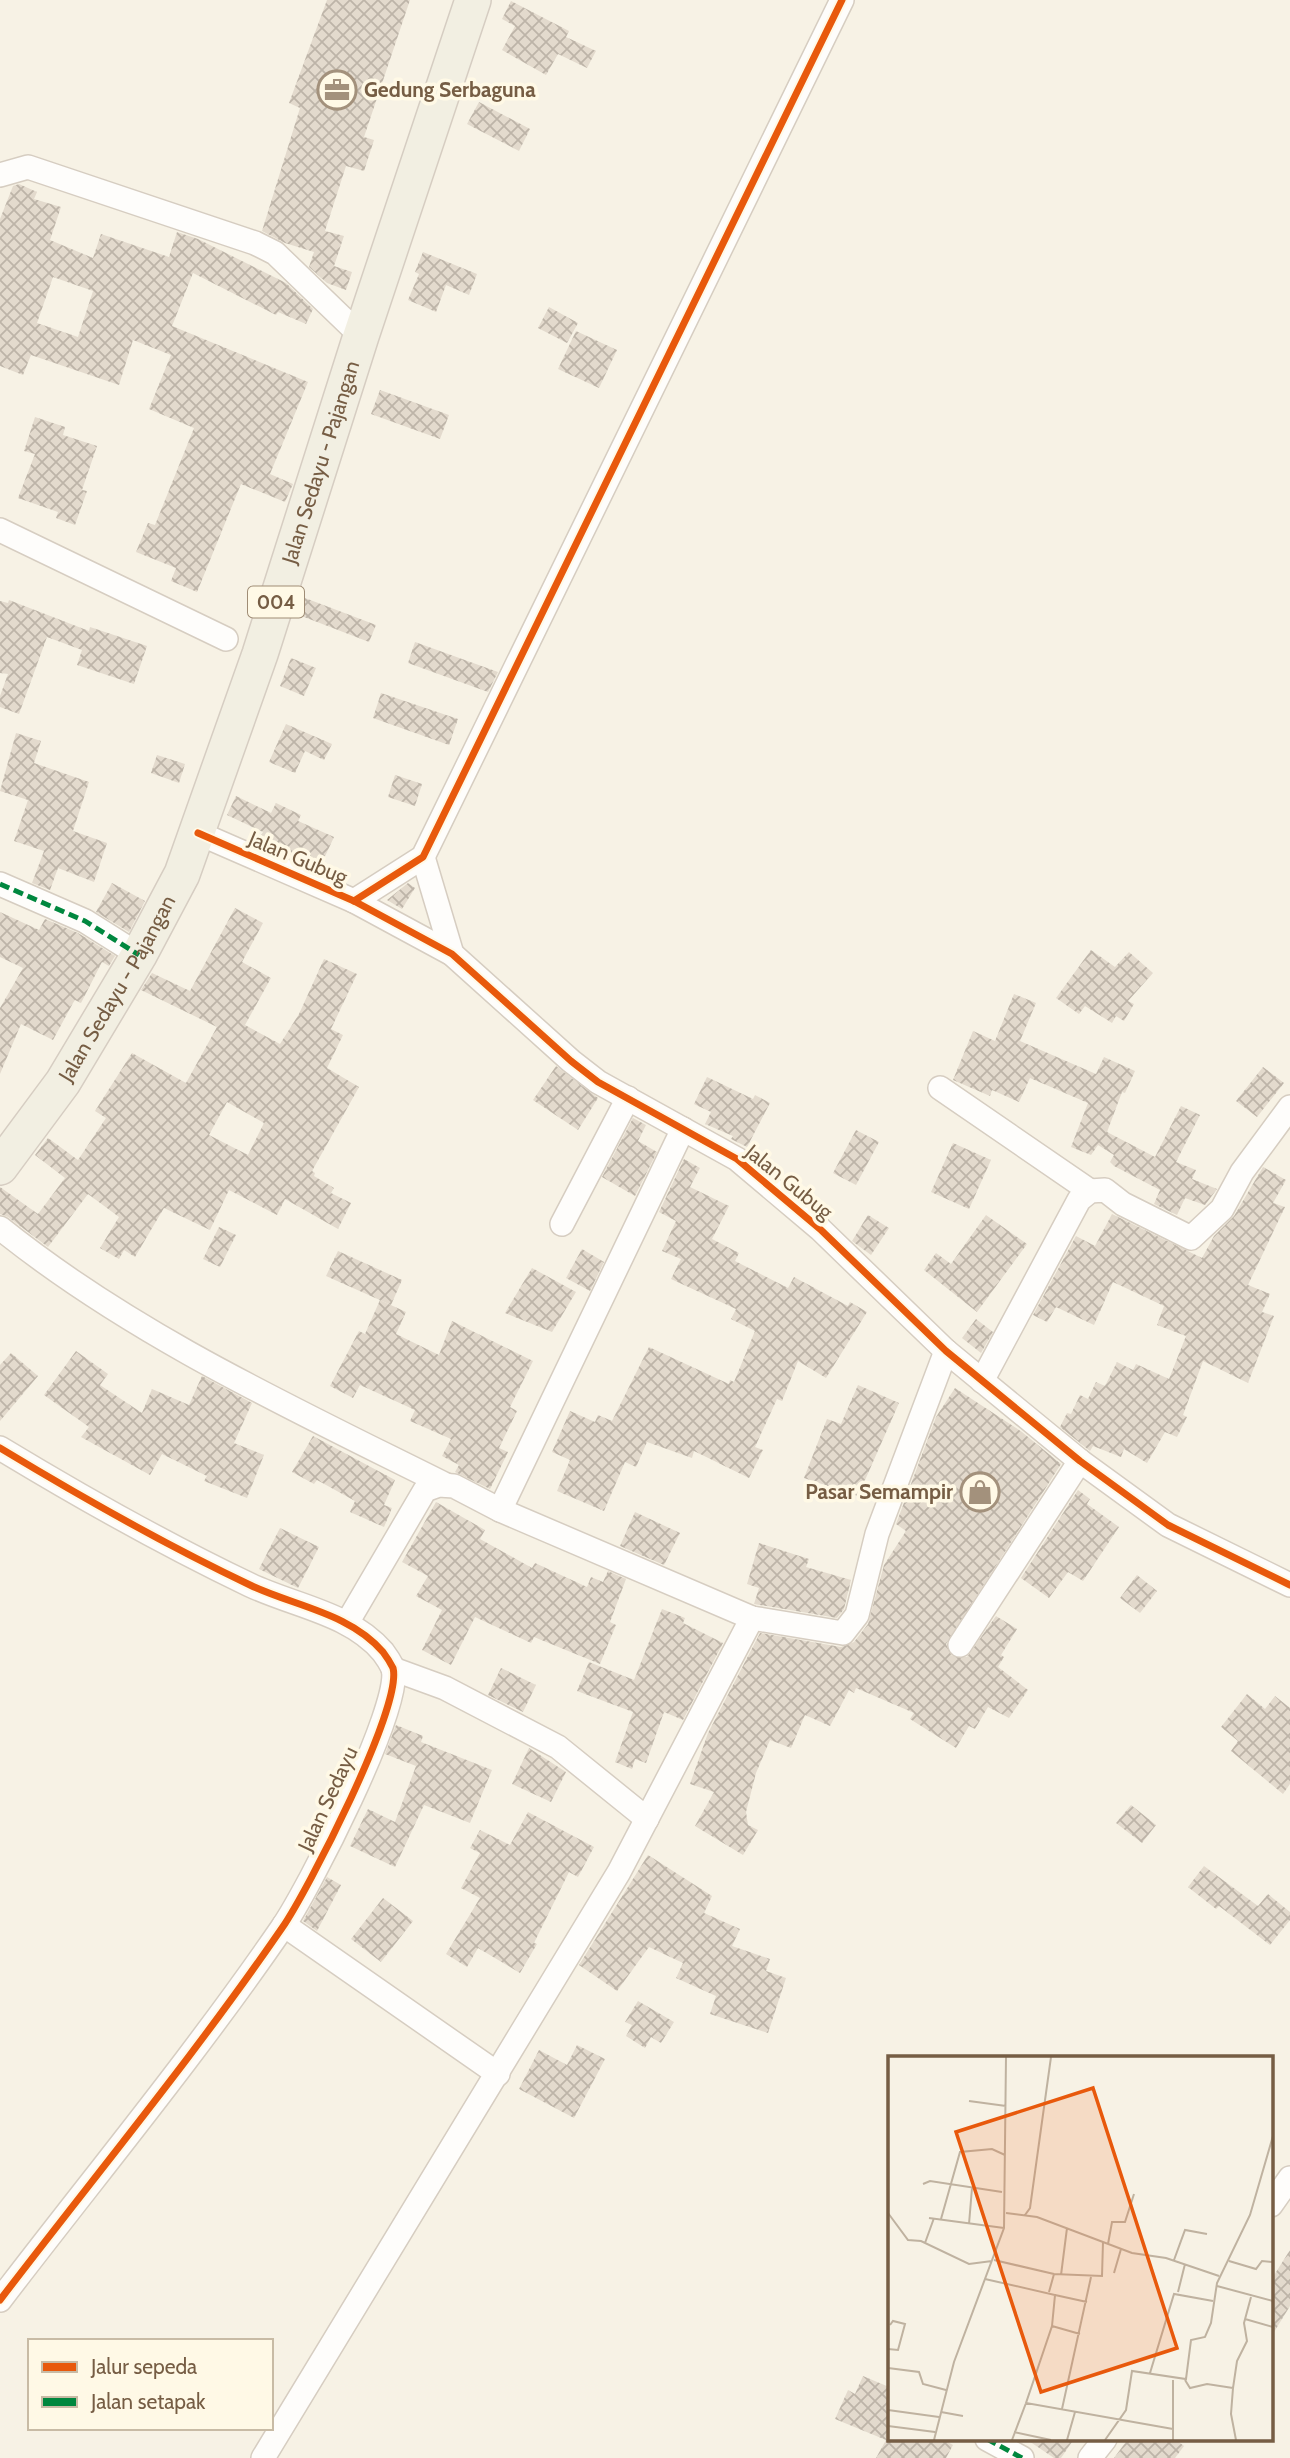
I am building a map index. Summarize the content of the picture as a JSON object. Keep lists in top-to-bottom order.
{
  "streets": {
    "main road": ["Jalan Sedayu - Pajangan", "004"],
    "street": ["Jalan Gubug", "Jalan Sedayu"]
  },
  "crossings": [
    ["Jalan Sedayu - Pajangan", "Jalan Gubug"]
  ],
  "places": {
    "office": ["Gedung Serbaguna"],
    "shop": ["Pasar Semampir"]
  },
  "legend": ["Jalur sepeda", "Jalan setapak"]
}
